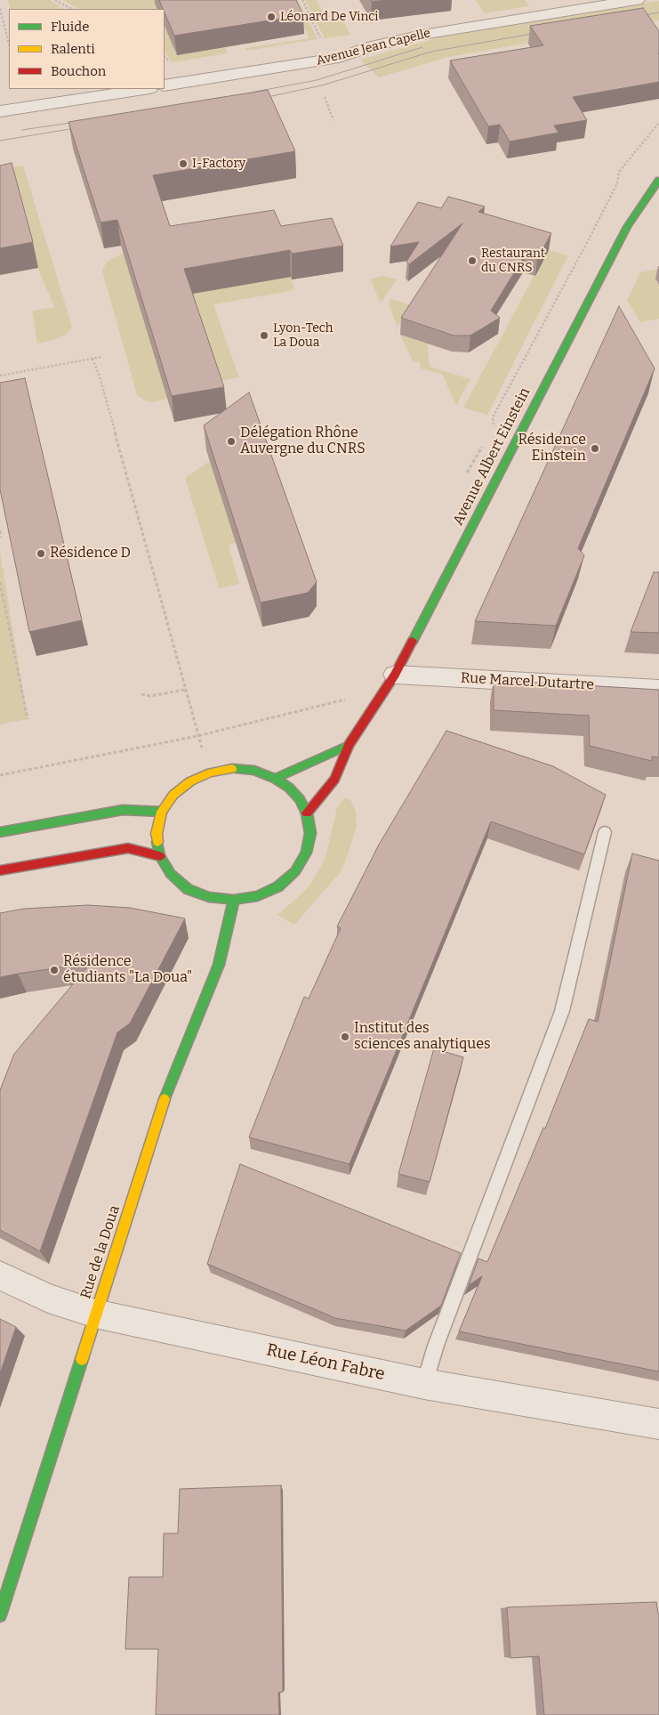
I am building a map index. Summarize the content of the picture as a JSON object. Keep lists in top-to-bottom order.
{
  "streets": {
    "street": [
      "Avenue Jean Capelle",
      "Avenue Albert Einstein",
      "Rue Marcel Dutartre",
      "Rue de la Doua",
      "Rue Léon Fabre"
    ]
  },
  "crossings": [
    ["Avenue Albert Einstein", "Rue Marcel Dutartre"],
    ["Avenue Albert Einstein", "Rue de la Doua"],
    ["Rue de la Doua", "Rue Léon Fabre"]
  ],
  "places": [
    "Léonard De Vinci",
    "I-Factory",
    "Restaurant du CNRS",
    "Lyon-Tech La Doua",
    "Délégation Rhône Auvergne du CNRS",
    "Résidence Einstein",
    "Résidence D",
    "Résidence étudiants \"La Doua\"",
    "Institut des sciences analytiques"
  ],
  "legend": ["Fluide", "Ralenti", "Bouchon"]
}
